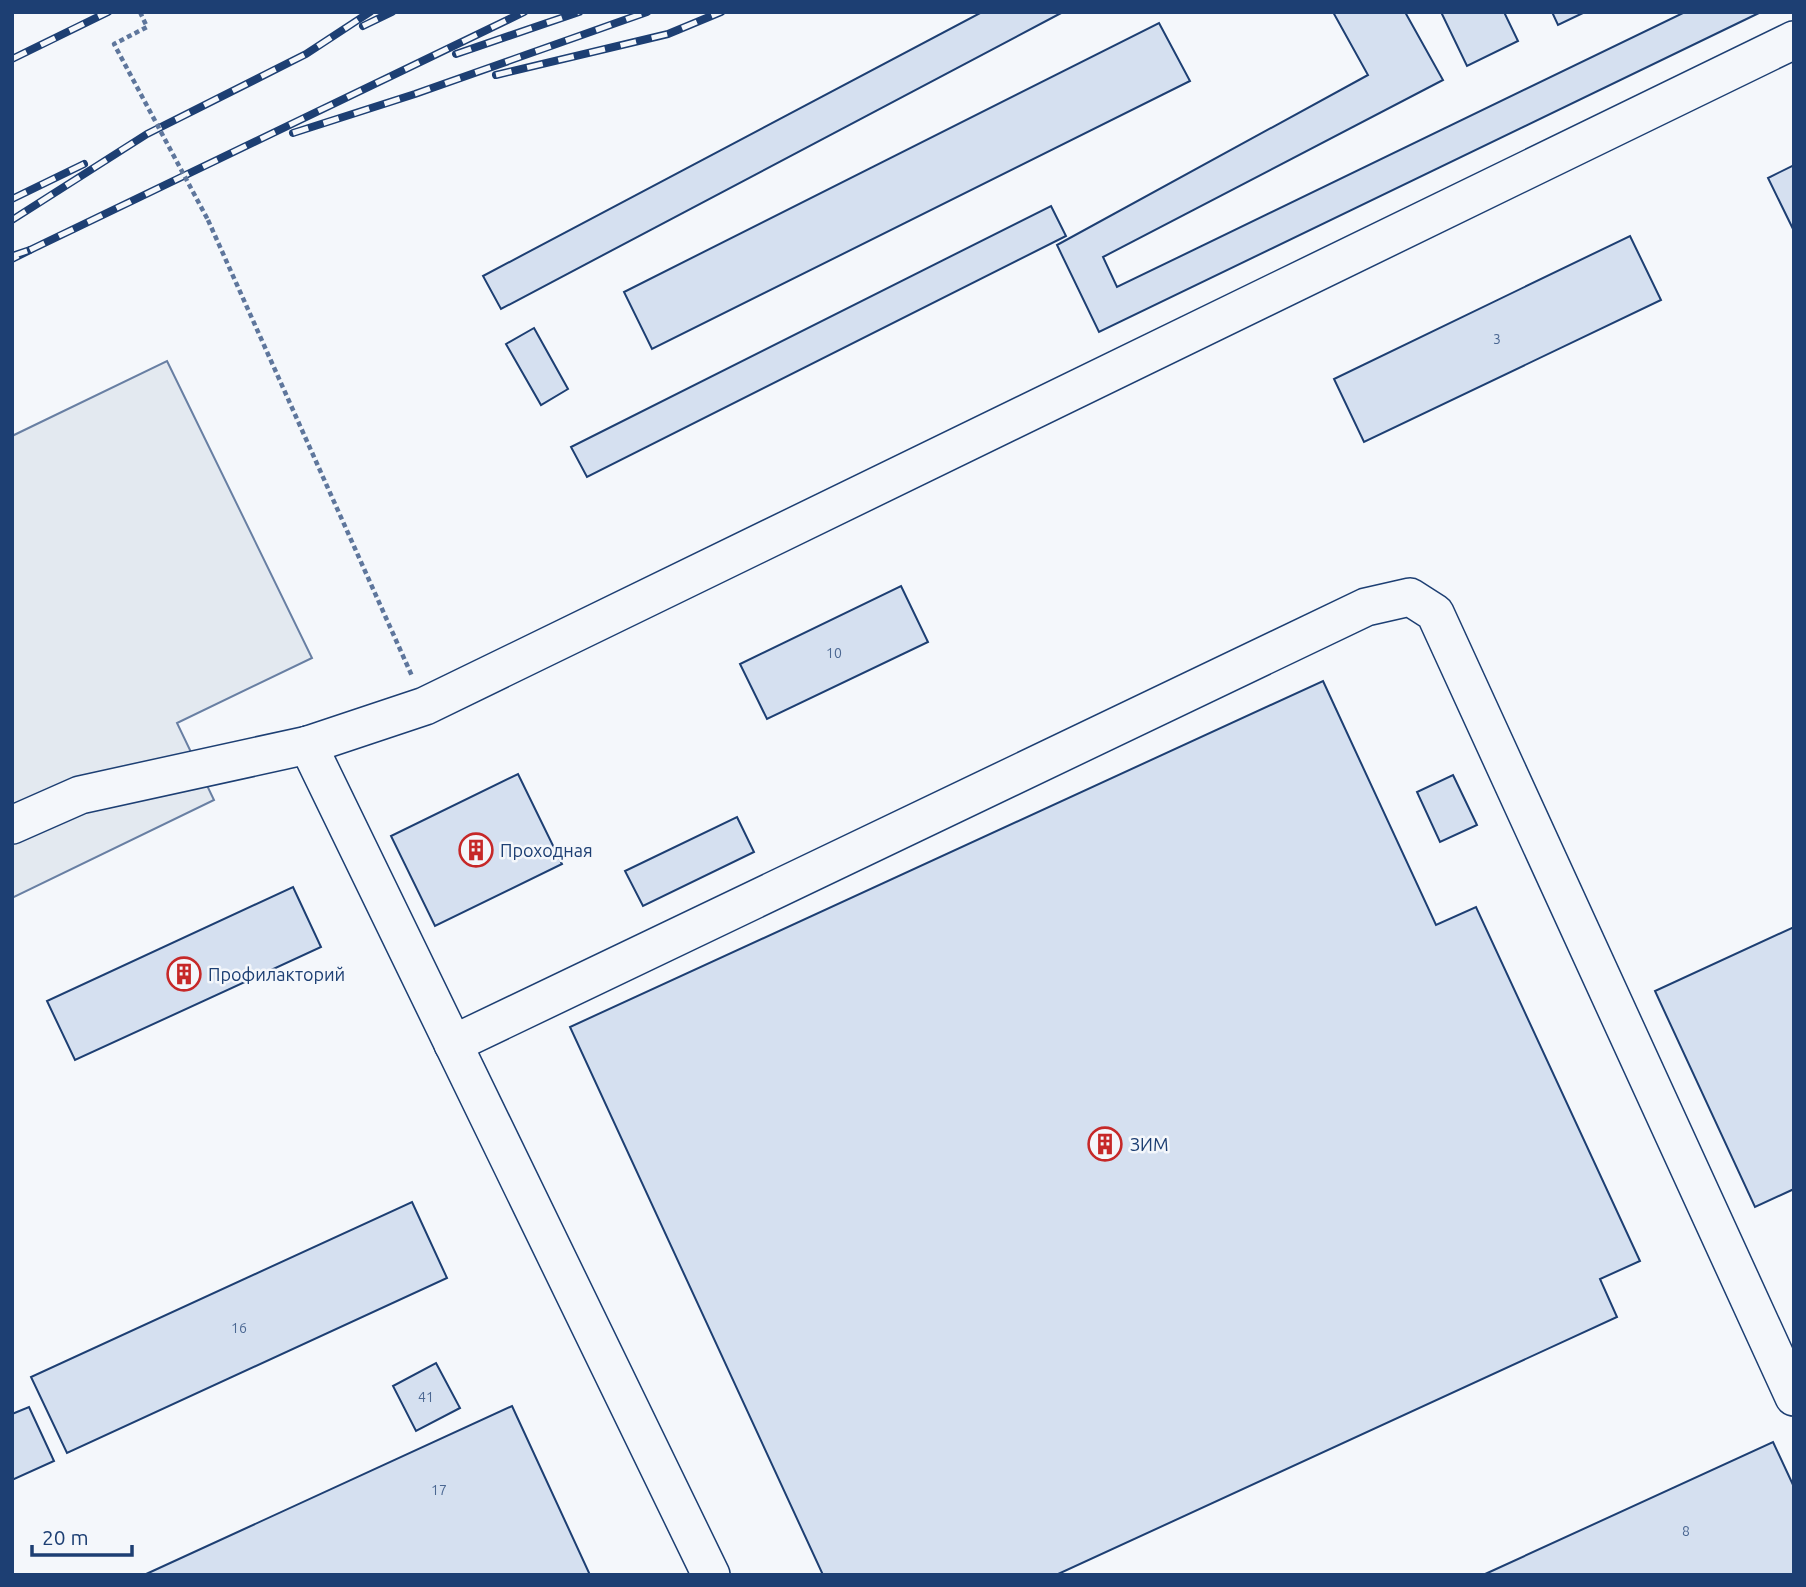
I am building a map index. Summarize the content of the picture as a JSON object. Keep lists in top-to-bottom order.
{
  "places": {
    "building": ["Проходная", "Профилакторий", "ЗИМ"]
  },
  "house_numbers": [
    "3",
    "10",
    "16",
    "41",
    "17",
    "8"
  ],
  "scale_bar": "20 m"
}
